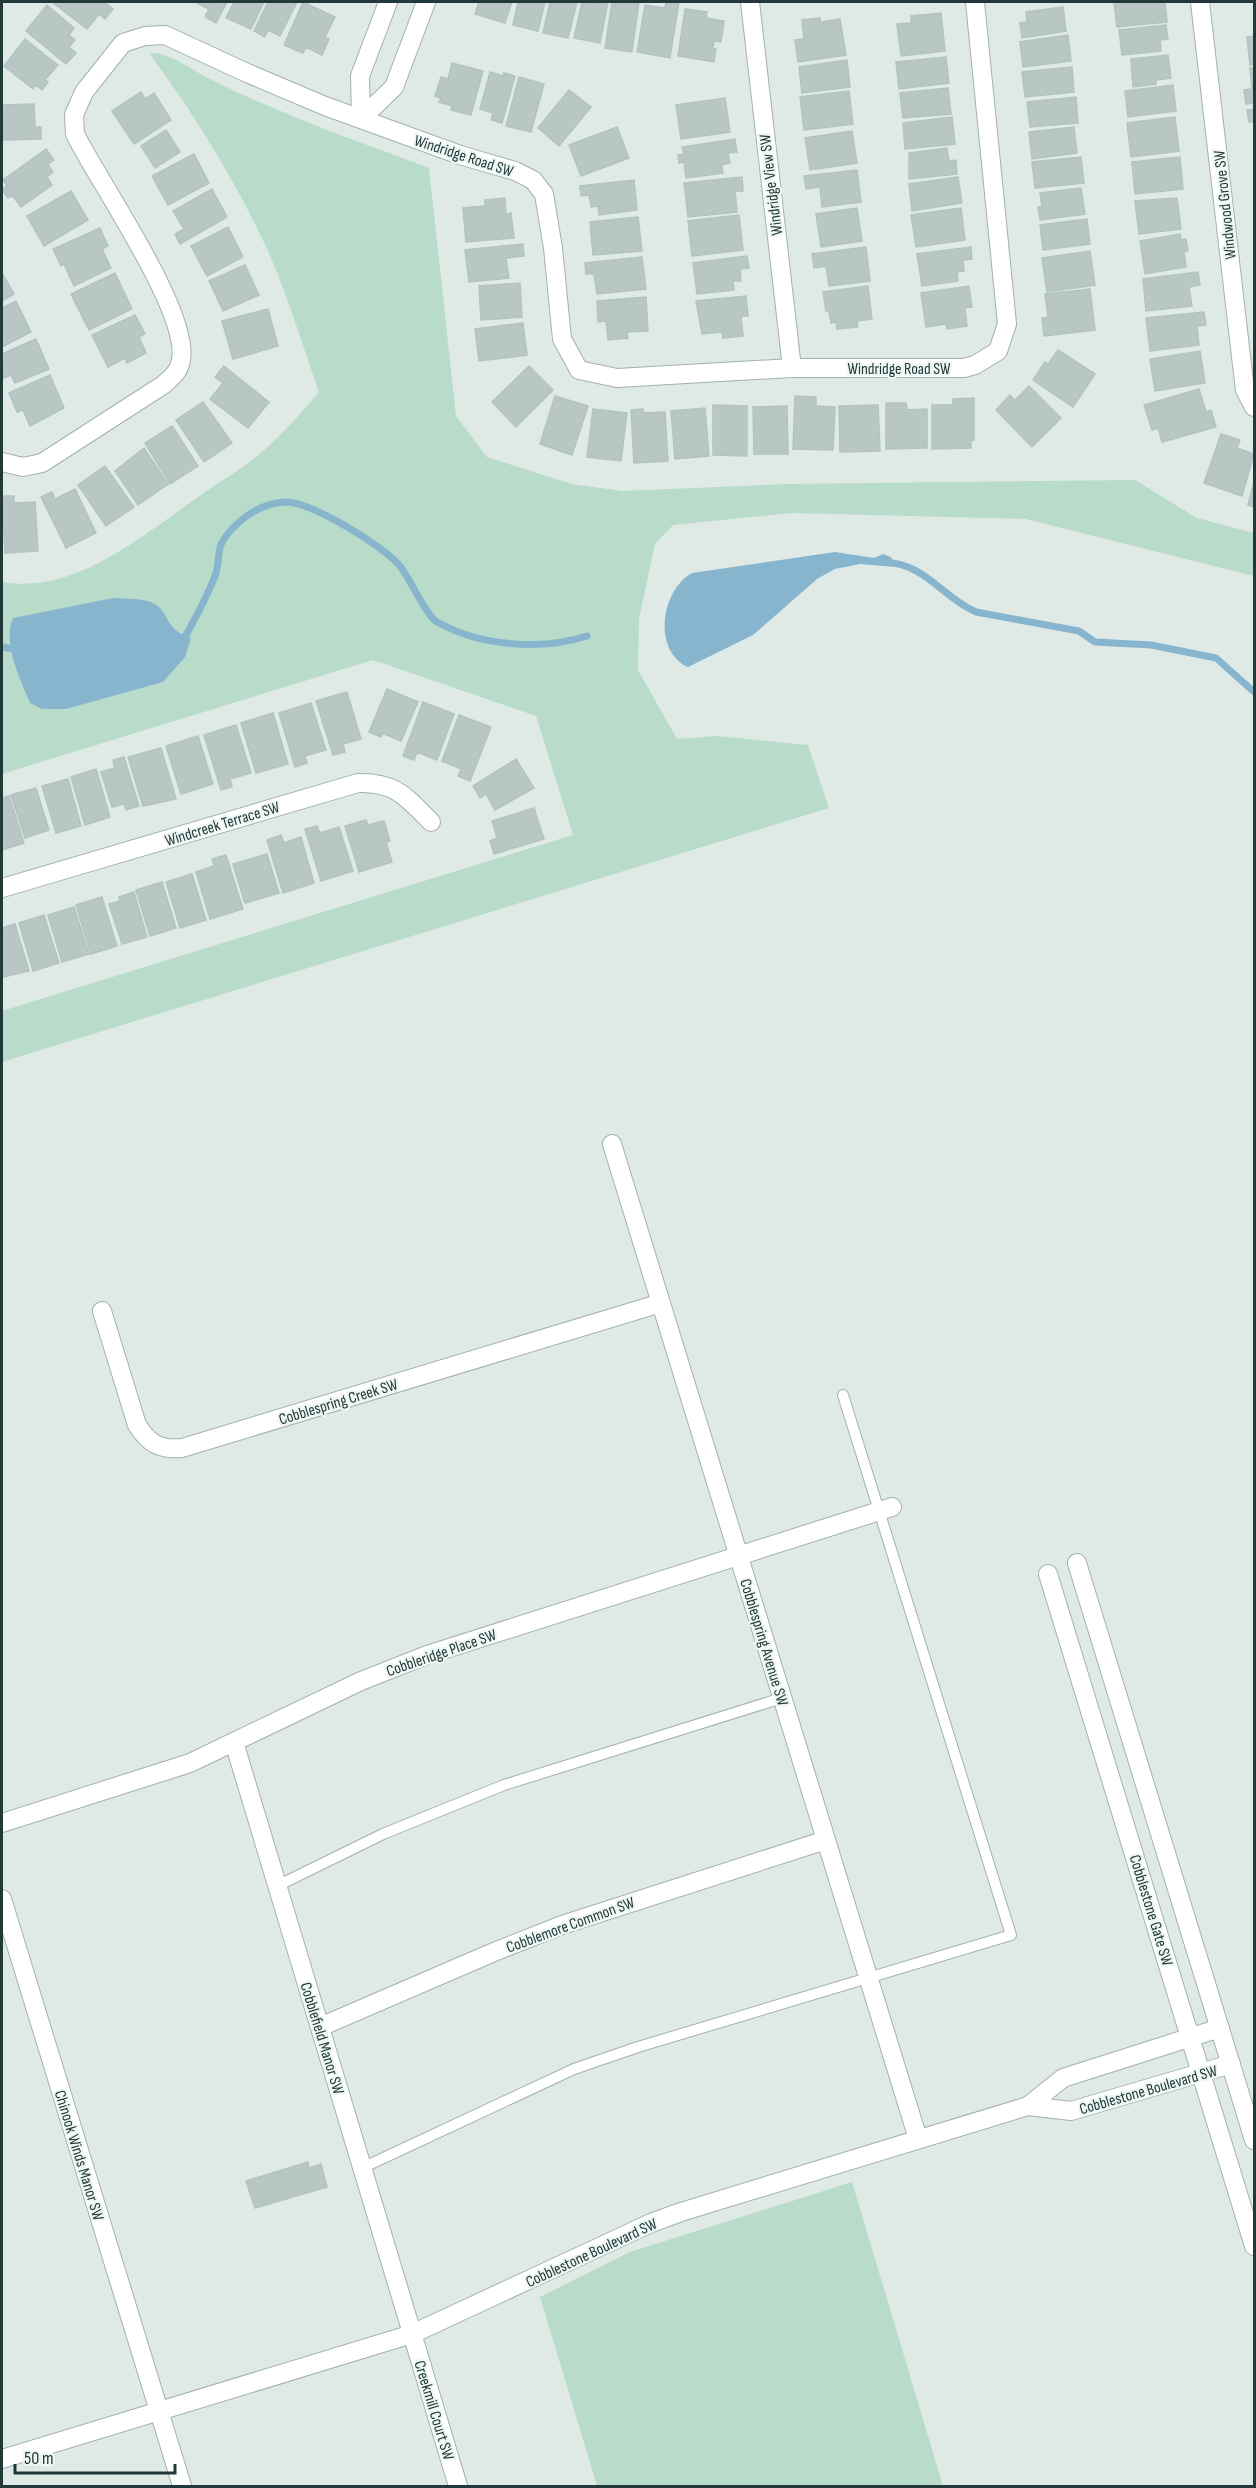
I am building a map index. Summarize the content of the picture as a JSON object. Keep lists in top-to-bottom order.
{
  "streets": {
    "street": [
      "Windridge Road SW",
      "Windridge View SW",
      "Windwood Grove SW",
      "Windcreek Terrace SW",
      "Cobblespring Creek SW",
      "Cobblespring Avenue SW",
      "Cobbleridge Place SW",
      "Cobblestone Gate SW",
      "Cobblemore Common SW",
      "Cobblefield Manor SW",
      "Cobblestone Boulevard SW",
      "Chinook Winds Manor SW",
      "Creekmill Court SW"
    ]
  },
  "crossings": [
    ["Windridge Road SW", "Windridge View SW"],
    ["Cobblespring Creek SW", "Cobblespring Avenue SW"],
    ["Cobblespring Avenue SW", "Cobbleridge Place SW"],
    ["Cobblespring Avenue SW", "Cobblemore Common SW"],
    ["Cobblespring Avenue SW", "Cobblestone Boulevard SW"],
    ["Cobbleridge Place SW", "Cobblefield Manor SW"],
    ["Cobblestone Gate SW", "Cobblestone Boulevard SW"],
    ["Cobblemore Common SW", "Cobblefield Manor SW"],
    ["Cobblefield Manor SW", "Cobblestone Boulevard SW"],
    ["Cobblefield Manor SW", "Creekmill Court SW"],
    ["Cobblestone Boulevard SW", "Chinook Winds Manor SW"],
    ["Cobblestone Boulevard SW", "Creekmill Court SW"]
  ],
  "scale_bar": "50 m"
}
